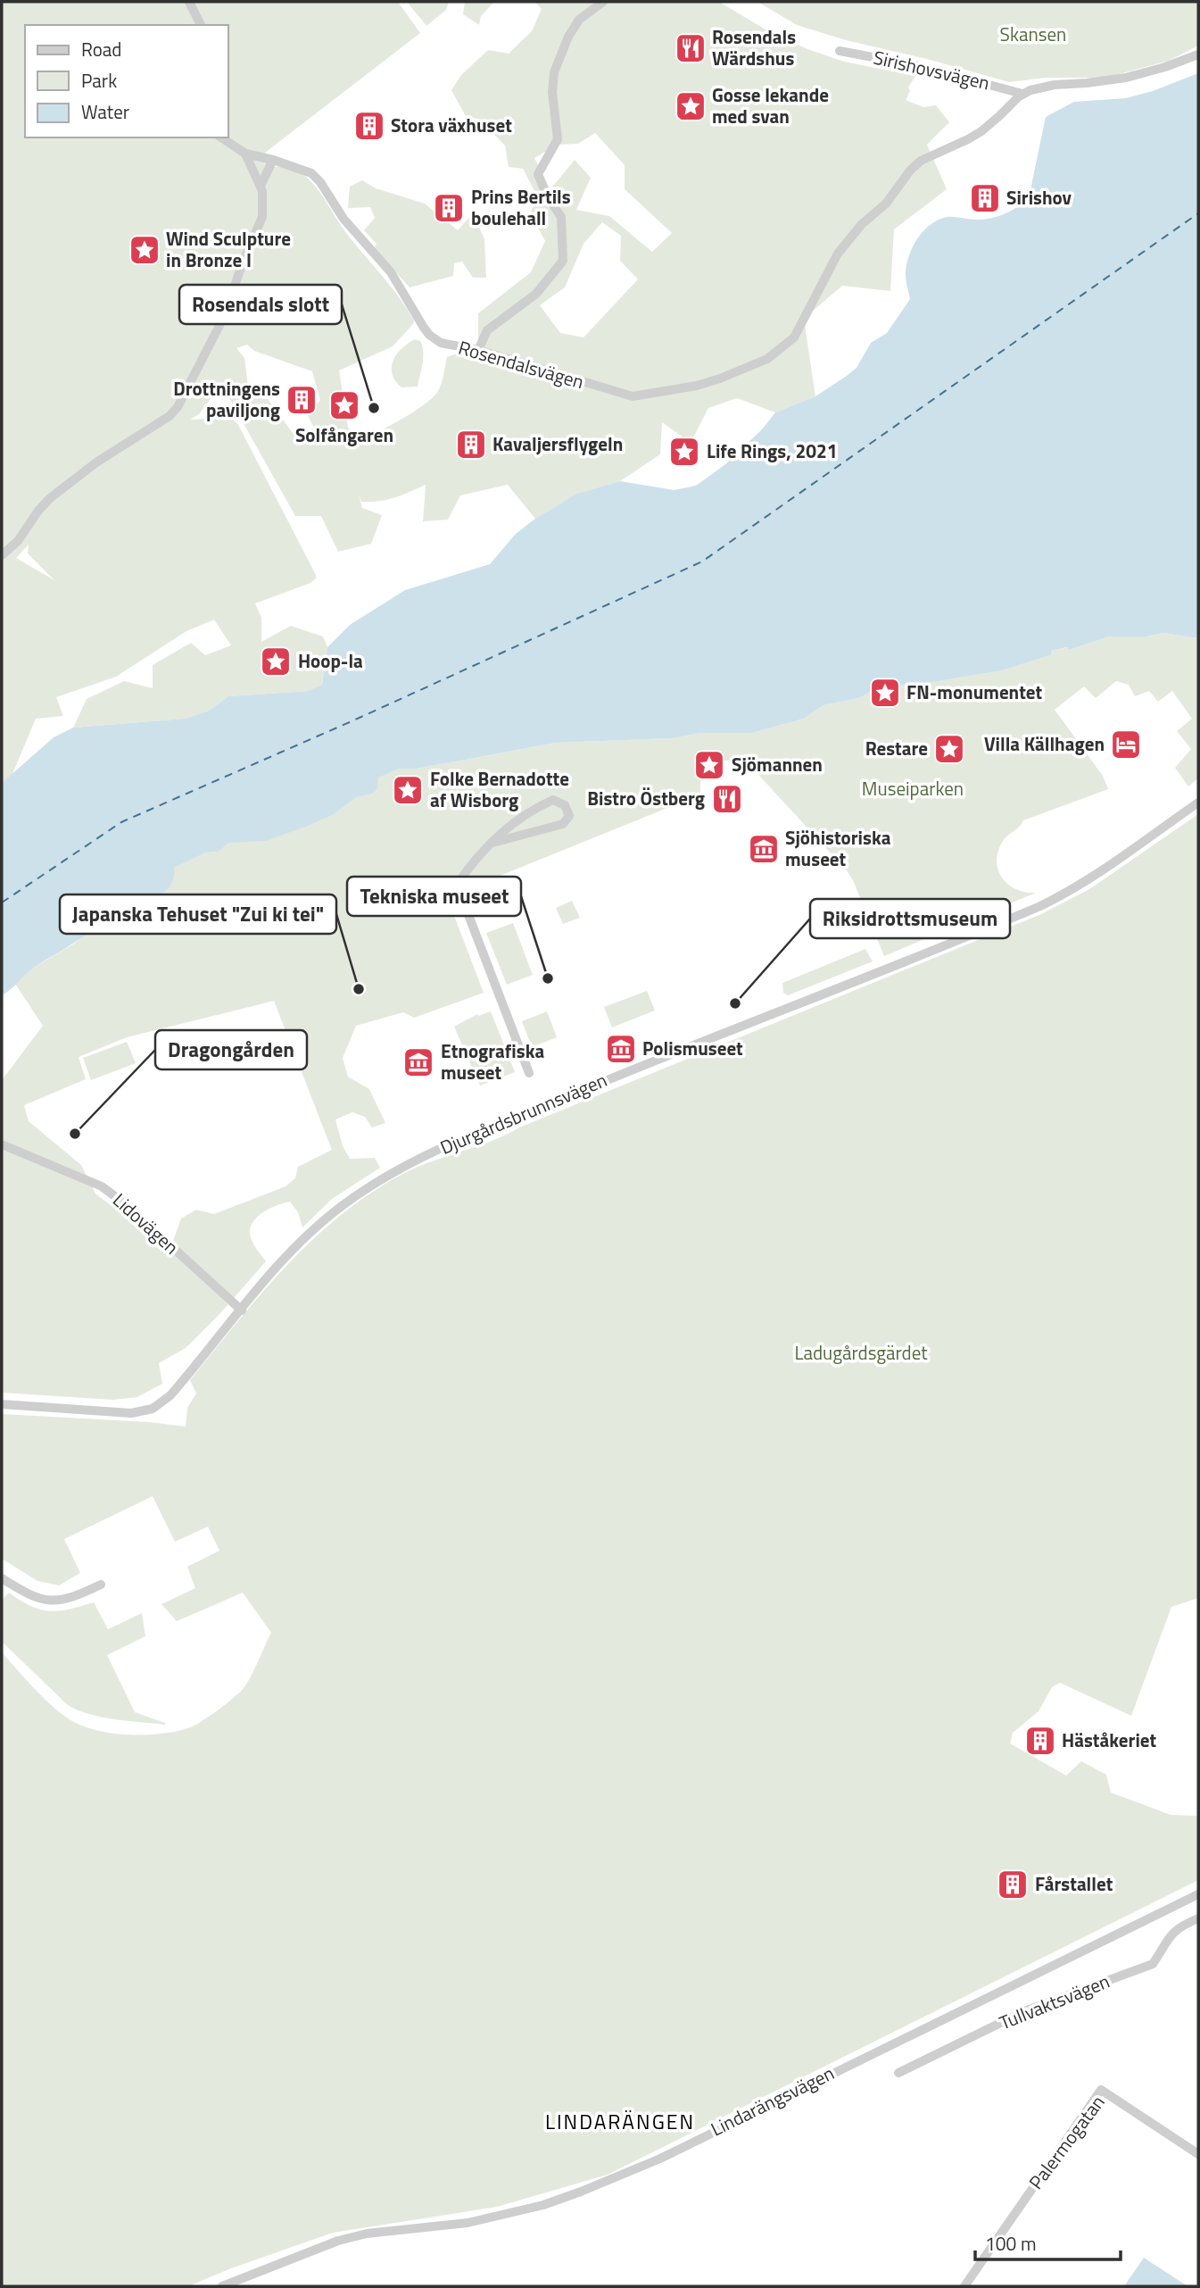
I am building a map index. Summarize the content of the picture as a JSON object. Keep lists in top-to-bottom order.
{
  "streets": {
    "street": [
      "Sirishovsvägen",
      "Rosendalsvägen",
      "Djurgårdsbrunnsvägen",
      "Lidovägen",
      "Tullvaktsvägen",
      "Lindarängsvägen",
      "Palermogatan"
    ]
  },
  "crossings": [
    ["Sirishovsvägen", "Rosendalsvägen"],
    ["Djurgårdsbrunnsvägen", "Lidovägen"]
  ],
  "districts": ["LINDARÄNGEN"],
  "parks": ["Skansen", "Museiparken", "Ladugårdsgärdet"],
  "places": {
    "restaurant": ["Rosendals Wärdshus", "Bistro Östberg"],
    "place": [
      "Gosse lekande med svan",
      "Wind Sculpture in Bronze I",
      "Solfångaren",
      "Life Rings, 2021",
      "Hoop-la",
      "FN-monumentet",
      "Restare",
      "Sjömannen",
      "Folke Bernadotte af Wisborg"
    ],
    "building": [
      "Stora växhuset",
      "Sirishov",
      "Prins Bertils boulehall",
      "Drottningens paviljong",
      "Kavaljersflygeln",
      "Häståkeriet",
      "Fårstallet"
    ],
    "other": [
      "Rosendals slott",
      "Tekniska museet",
      "Japanska Tehuset \"Zui ki tei\"",
      "Riksidrottsmuseum",
      "Dragongården"
    ],
    "hotel": ["Villa Källhagen"],
    "museum": ["Sjöhistoriska museet", "Polismuseet", "Etnografiska museet"]
  },
  "legend": ["Road", "Park", "Water"],
  "scale_bar": "100 m"
}
